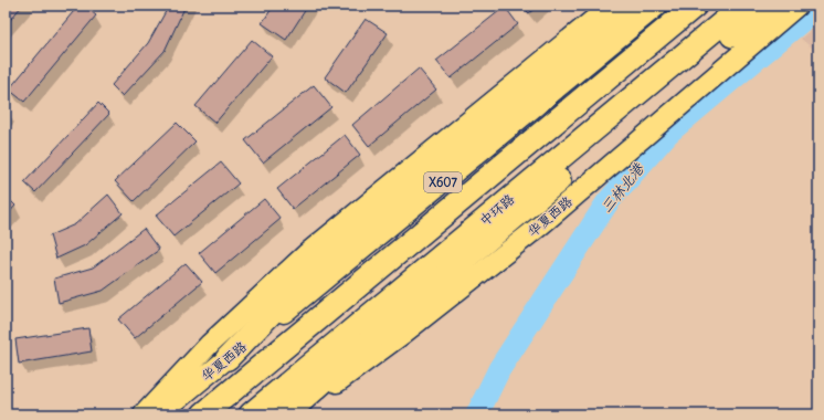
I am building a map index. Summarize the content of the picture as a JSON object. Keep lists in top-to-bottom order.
{
  "streets": {
    "highway": ["中环路"],
    "main road": ["X607", "华夏西路"]
  },
  "water": ["三林北港"]
}
